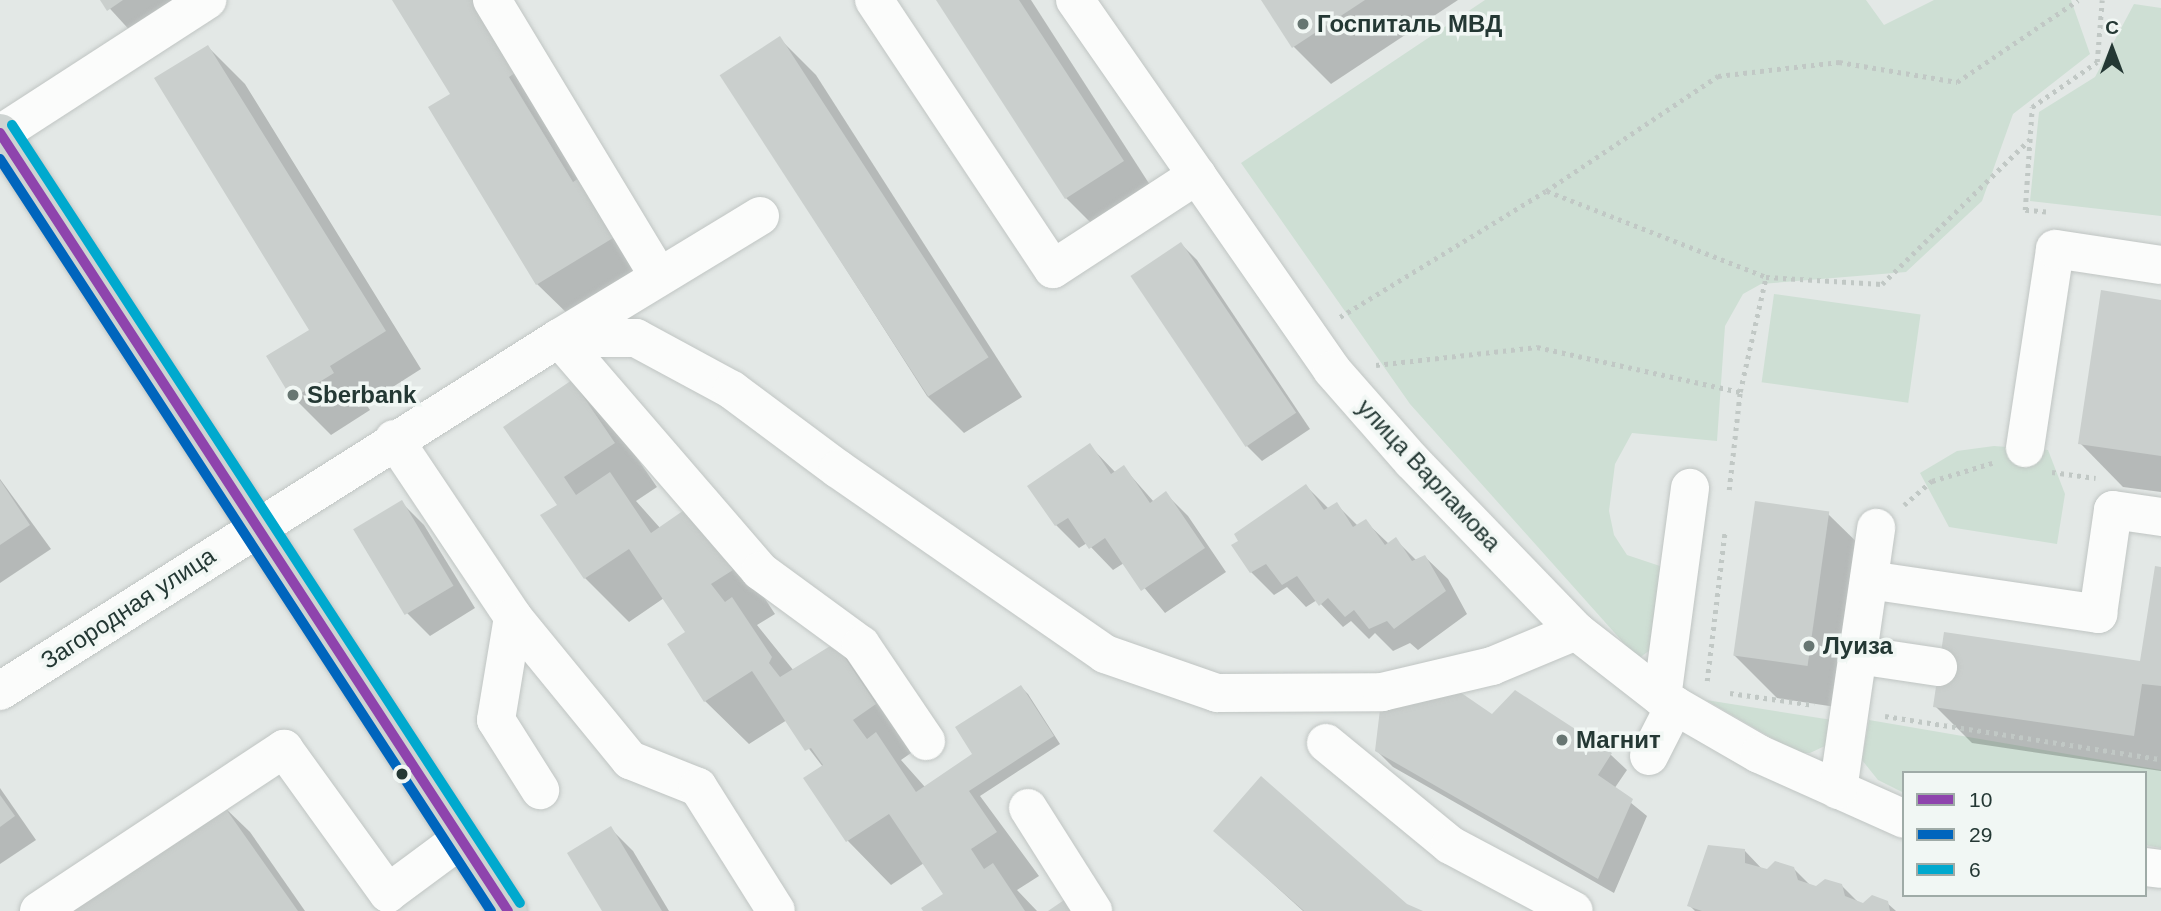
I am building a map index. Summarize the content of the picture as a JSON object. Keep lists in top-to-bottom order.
{
  "streets": {
    "street": ["улица Варламова", "Загородная улица"]
  },
  "places": [
    "Госпиталь МВД",
    "Sberbank",
    "Луиза",
    "Магнит"
  ],
  "lines": ["transit line 6", "transit line 10", "transit line 29"],
  "legend": ["10", "29", "6"],
  "north": "top"
}
